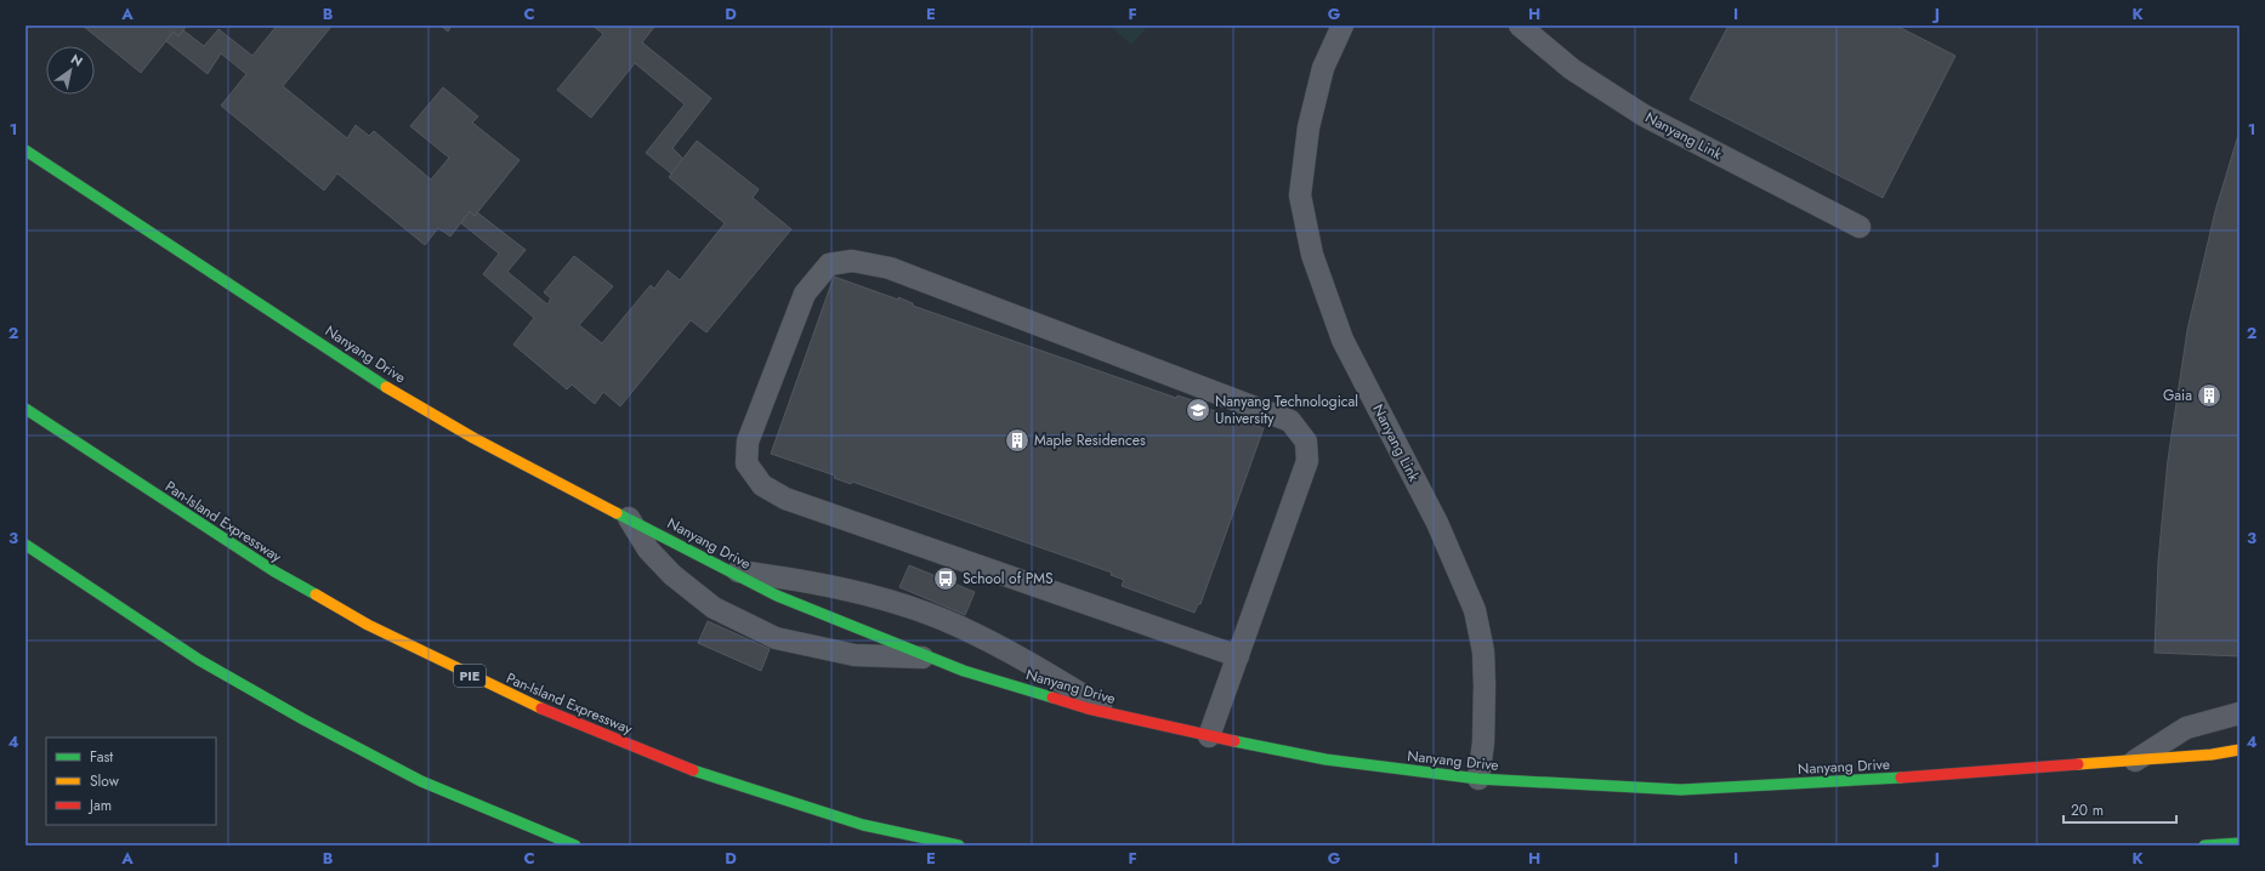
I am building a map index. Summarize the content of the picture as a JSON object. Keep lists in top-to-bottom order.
{
  "streets": {
    "main road": ["Nanyang Drive", "Pan-Island Expressway", "PIE"],
    "lane": ["Nanyang Link"]
  },
  "crossings": [
    ["Nanyang Link", "Nanyang Drive"]
  ],
  "places": {
    "building": ["Gaia", "Maple Residences"],
    "school or university": ["Nanyang Technological University"],
    "bus stop": ["School of PMS"]
  },
  "legend": ["Fast", "Slow", "Jam"],
  "scale_bar": "20 m",
  "north": "top right",
  "grid": {
    "columns": [
      "A",
      "B",
      "C",
      "D",
      "E",
      "F",
      "G",
      "H",
      "I",
      "J",
      "K"
    ],
    "rows": [
      "1",
      "2",
      "3",
      "4"
    ]
  }
}
